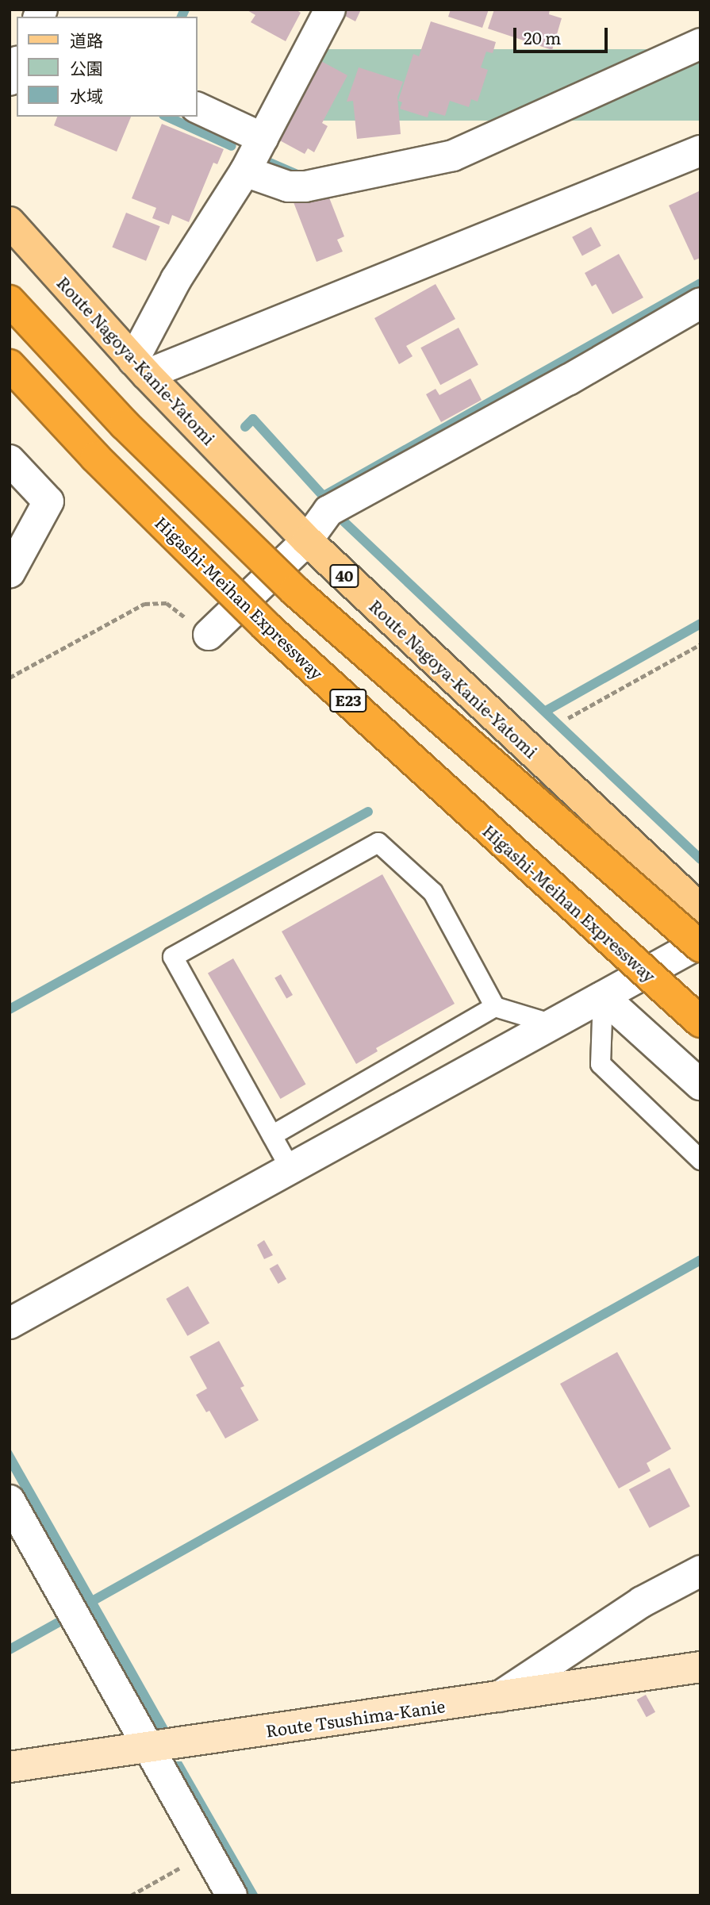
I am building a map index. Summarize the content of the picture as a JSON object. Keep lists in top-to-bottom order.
{
  "streets": {
    "highway": ["Higashi-Meihan Expressway", "E23"],
    "main road": ["Route Nagoya-Kanie-Yatomi", "40", "Route Tsushima-Kanie"]
  },
  "legend": ["道路", "公園", "水域"],
  "scale_bar": "20 m"
}
